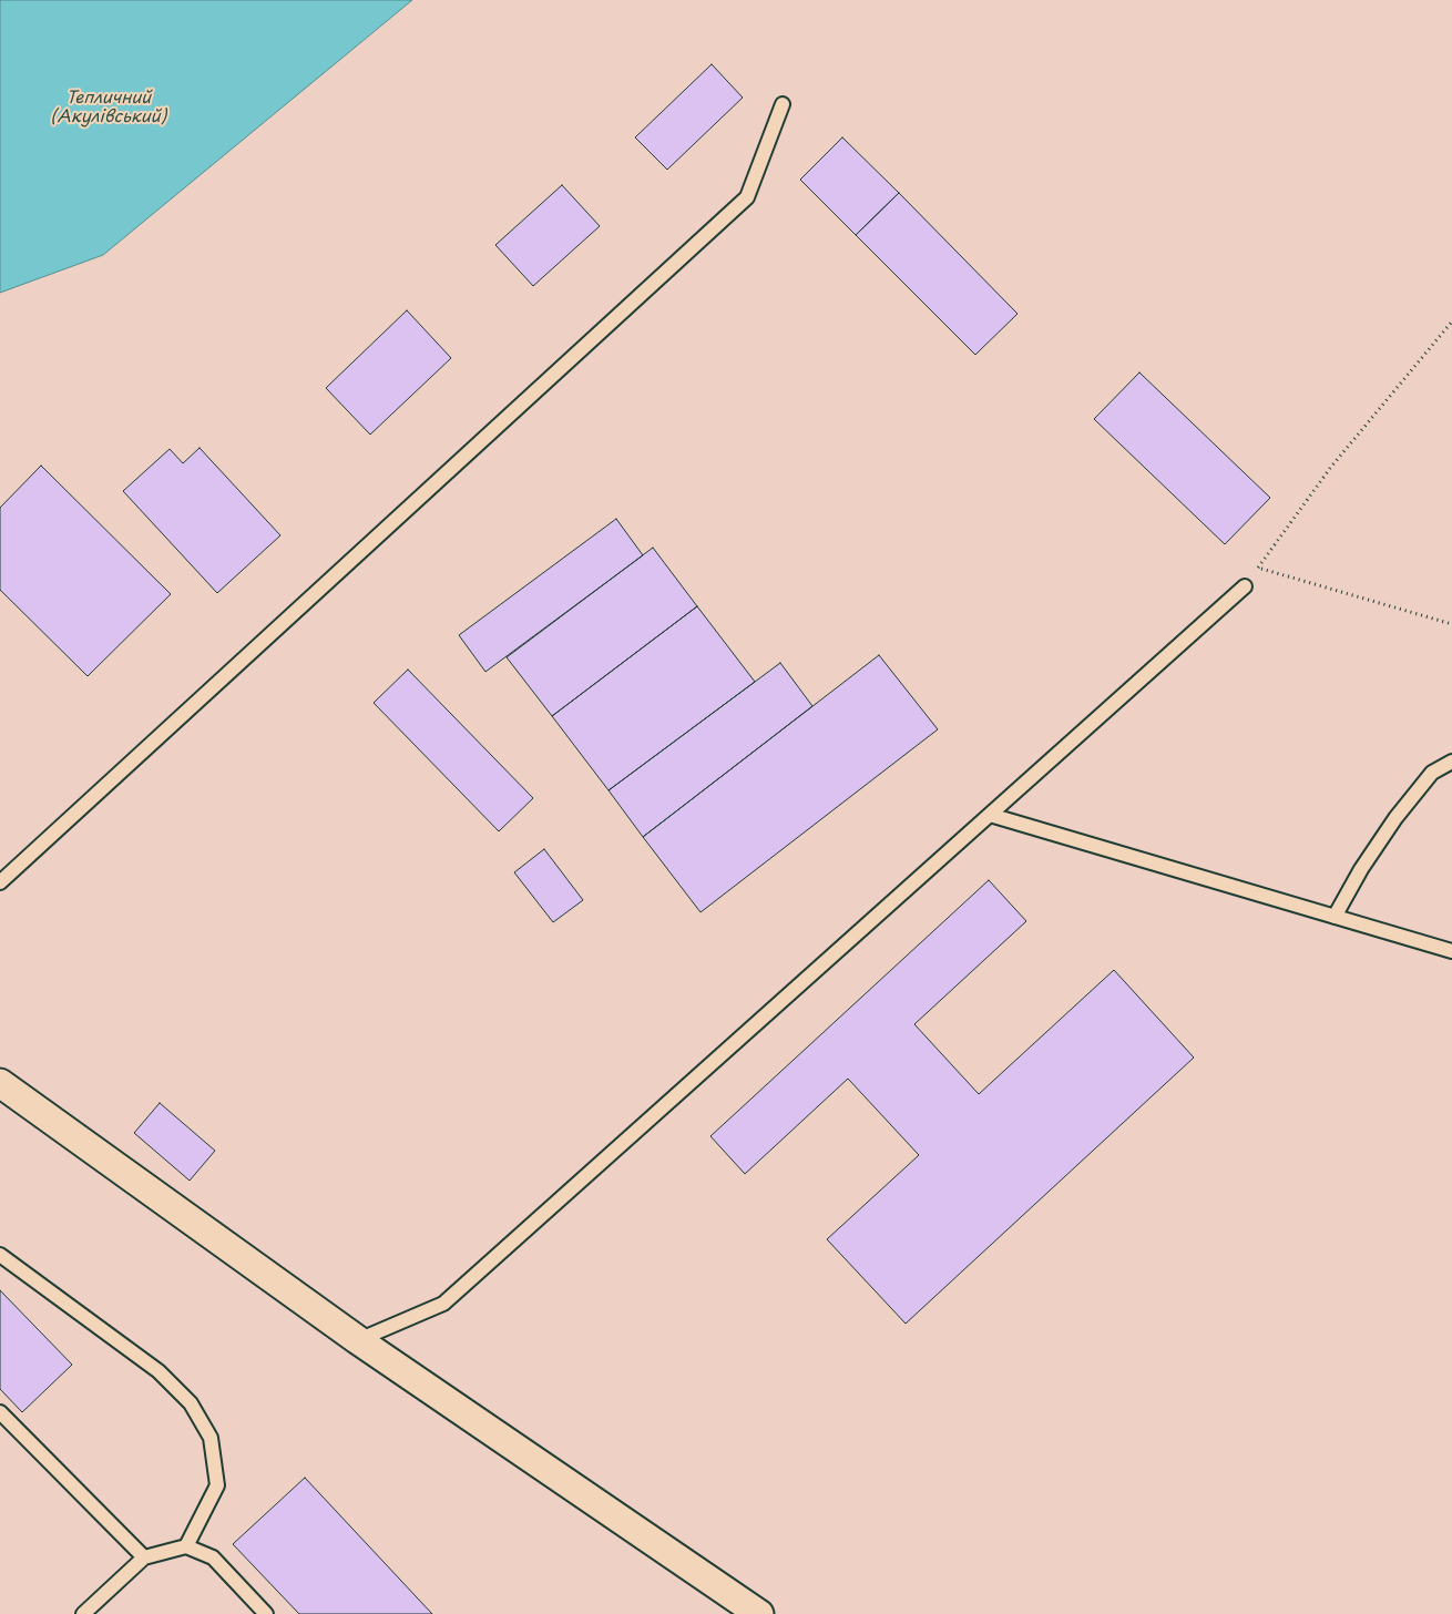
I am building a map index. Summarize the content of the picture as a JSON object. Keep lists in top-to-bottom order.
{
  "water": ["Тепличний (Акулівський)"]
}
